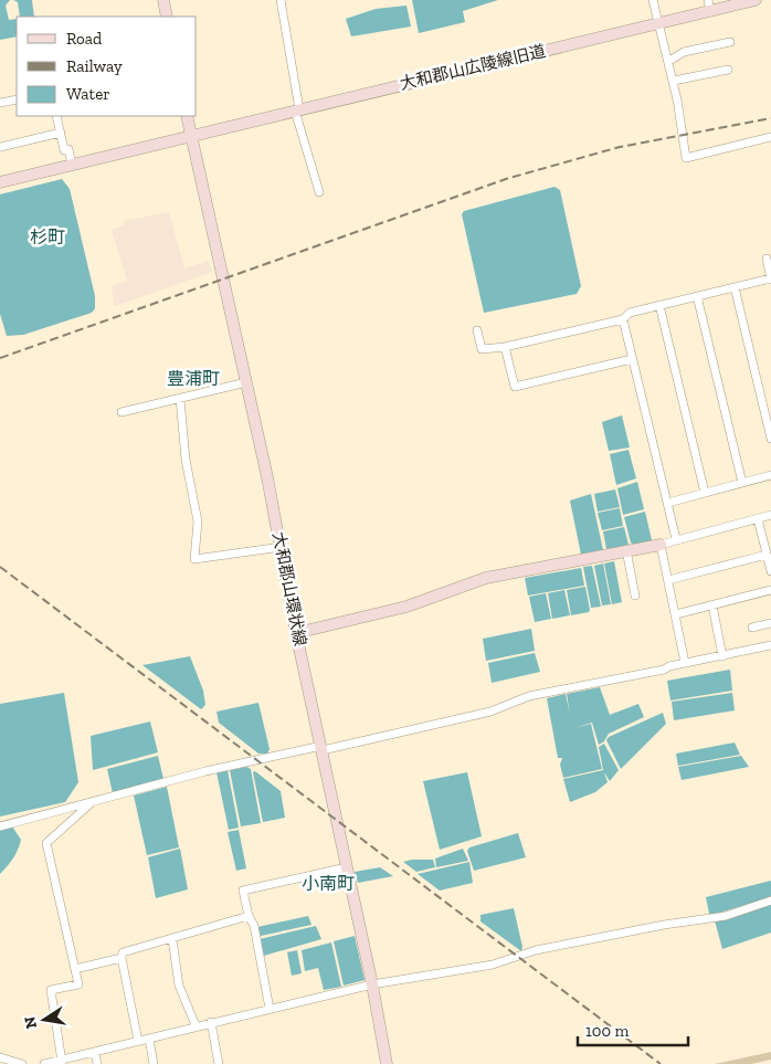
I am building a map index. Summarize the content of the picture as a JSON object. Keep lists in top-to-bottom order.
{
  "streets": {
    "street": ["大和郡山広陵線旧道", "大和郡山環状線"]
  },
  "crossings": [
    ["大和郡山広陵線旧道", "大和郡山環状線"]
  ],
  "districts": ["杉町", "豊浦町", "小南町"],
  "legend": ["Road", "Railway", "Water"],
  "scale_bar": "100 m",
  "north": "left"
}
